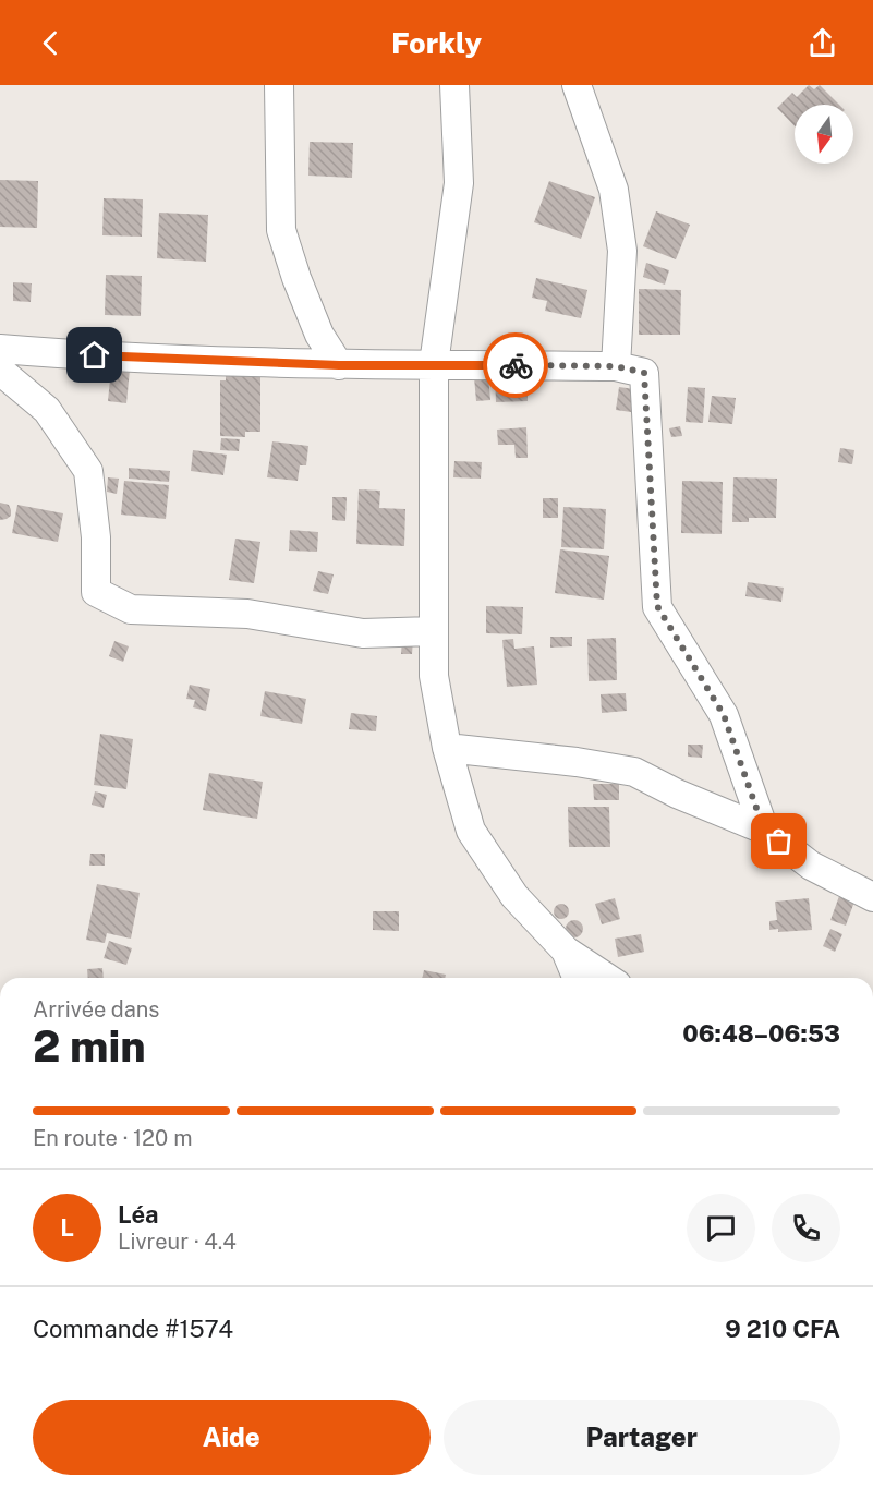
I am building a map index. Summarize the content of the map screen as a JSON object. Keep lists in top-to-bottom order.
{
  "north": "bottom",
  "page": {
    "header": "Forkly",
    "heading": ["2 min", "Arrivée dans", "06:48–06:53"],
    "panel": [
      "Léa",
      "Livreur · 4.4",
      "Commande #1574",
      "9 210 CFA"
    ],
    "bar": "En route · 120 m",
    "round": "L",
    "buttons": ["Aide", "Partager"]
  }
}
